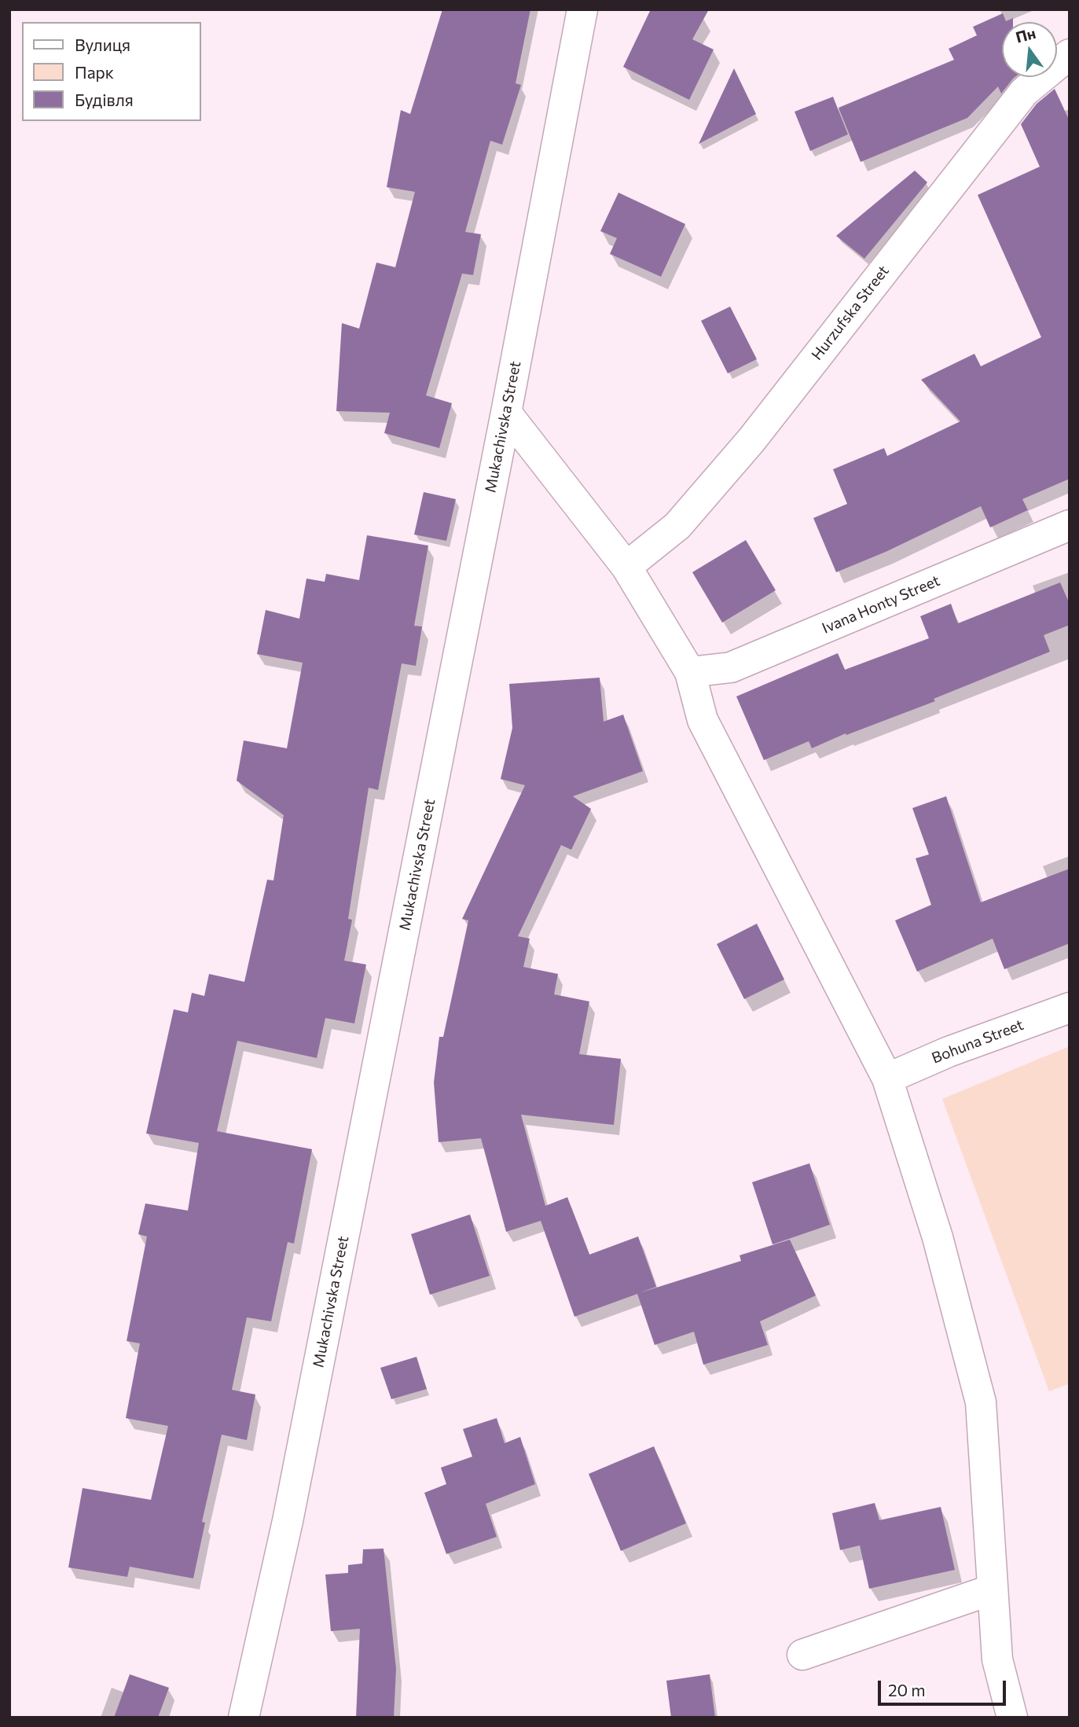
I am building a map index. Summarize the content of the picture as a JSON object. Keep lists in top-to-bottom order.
{
  "streets": {
    "street": [
      "Hurzufska Street",
      "Mukachivska Street",
      "Ivana Honty Street",
      "Bohuna Street"
    ]
  },
  "legend": ["Вулиця", "Парк", "Будівля"],
  "scale_bar": "20 m",
  "north": "top"
}
